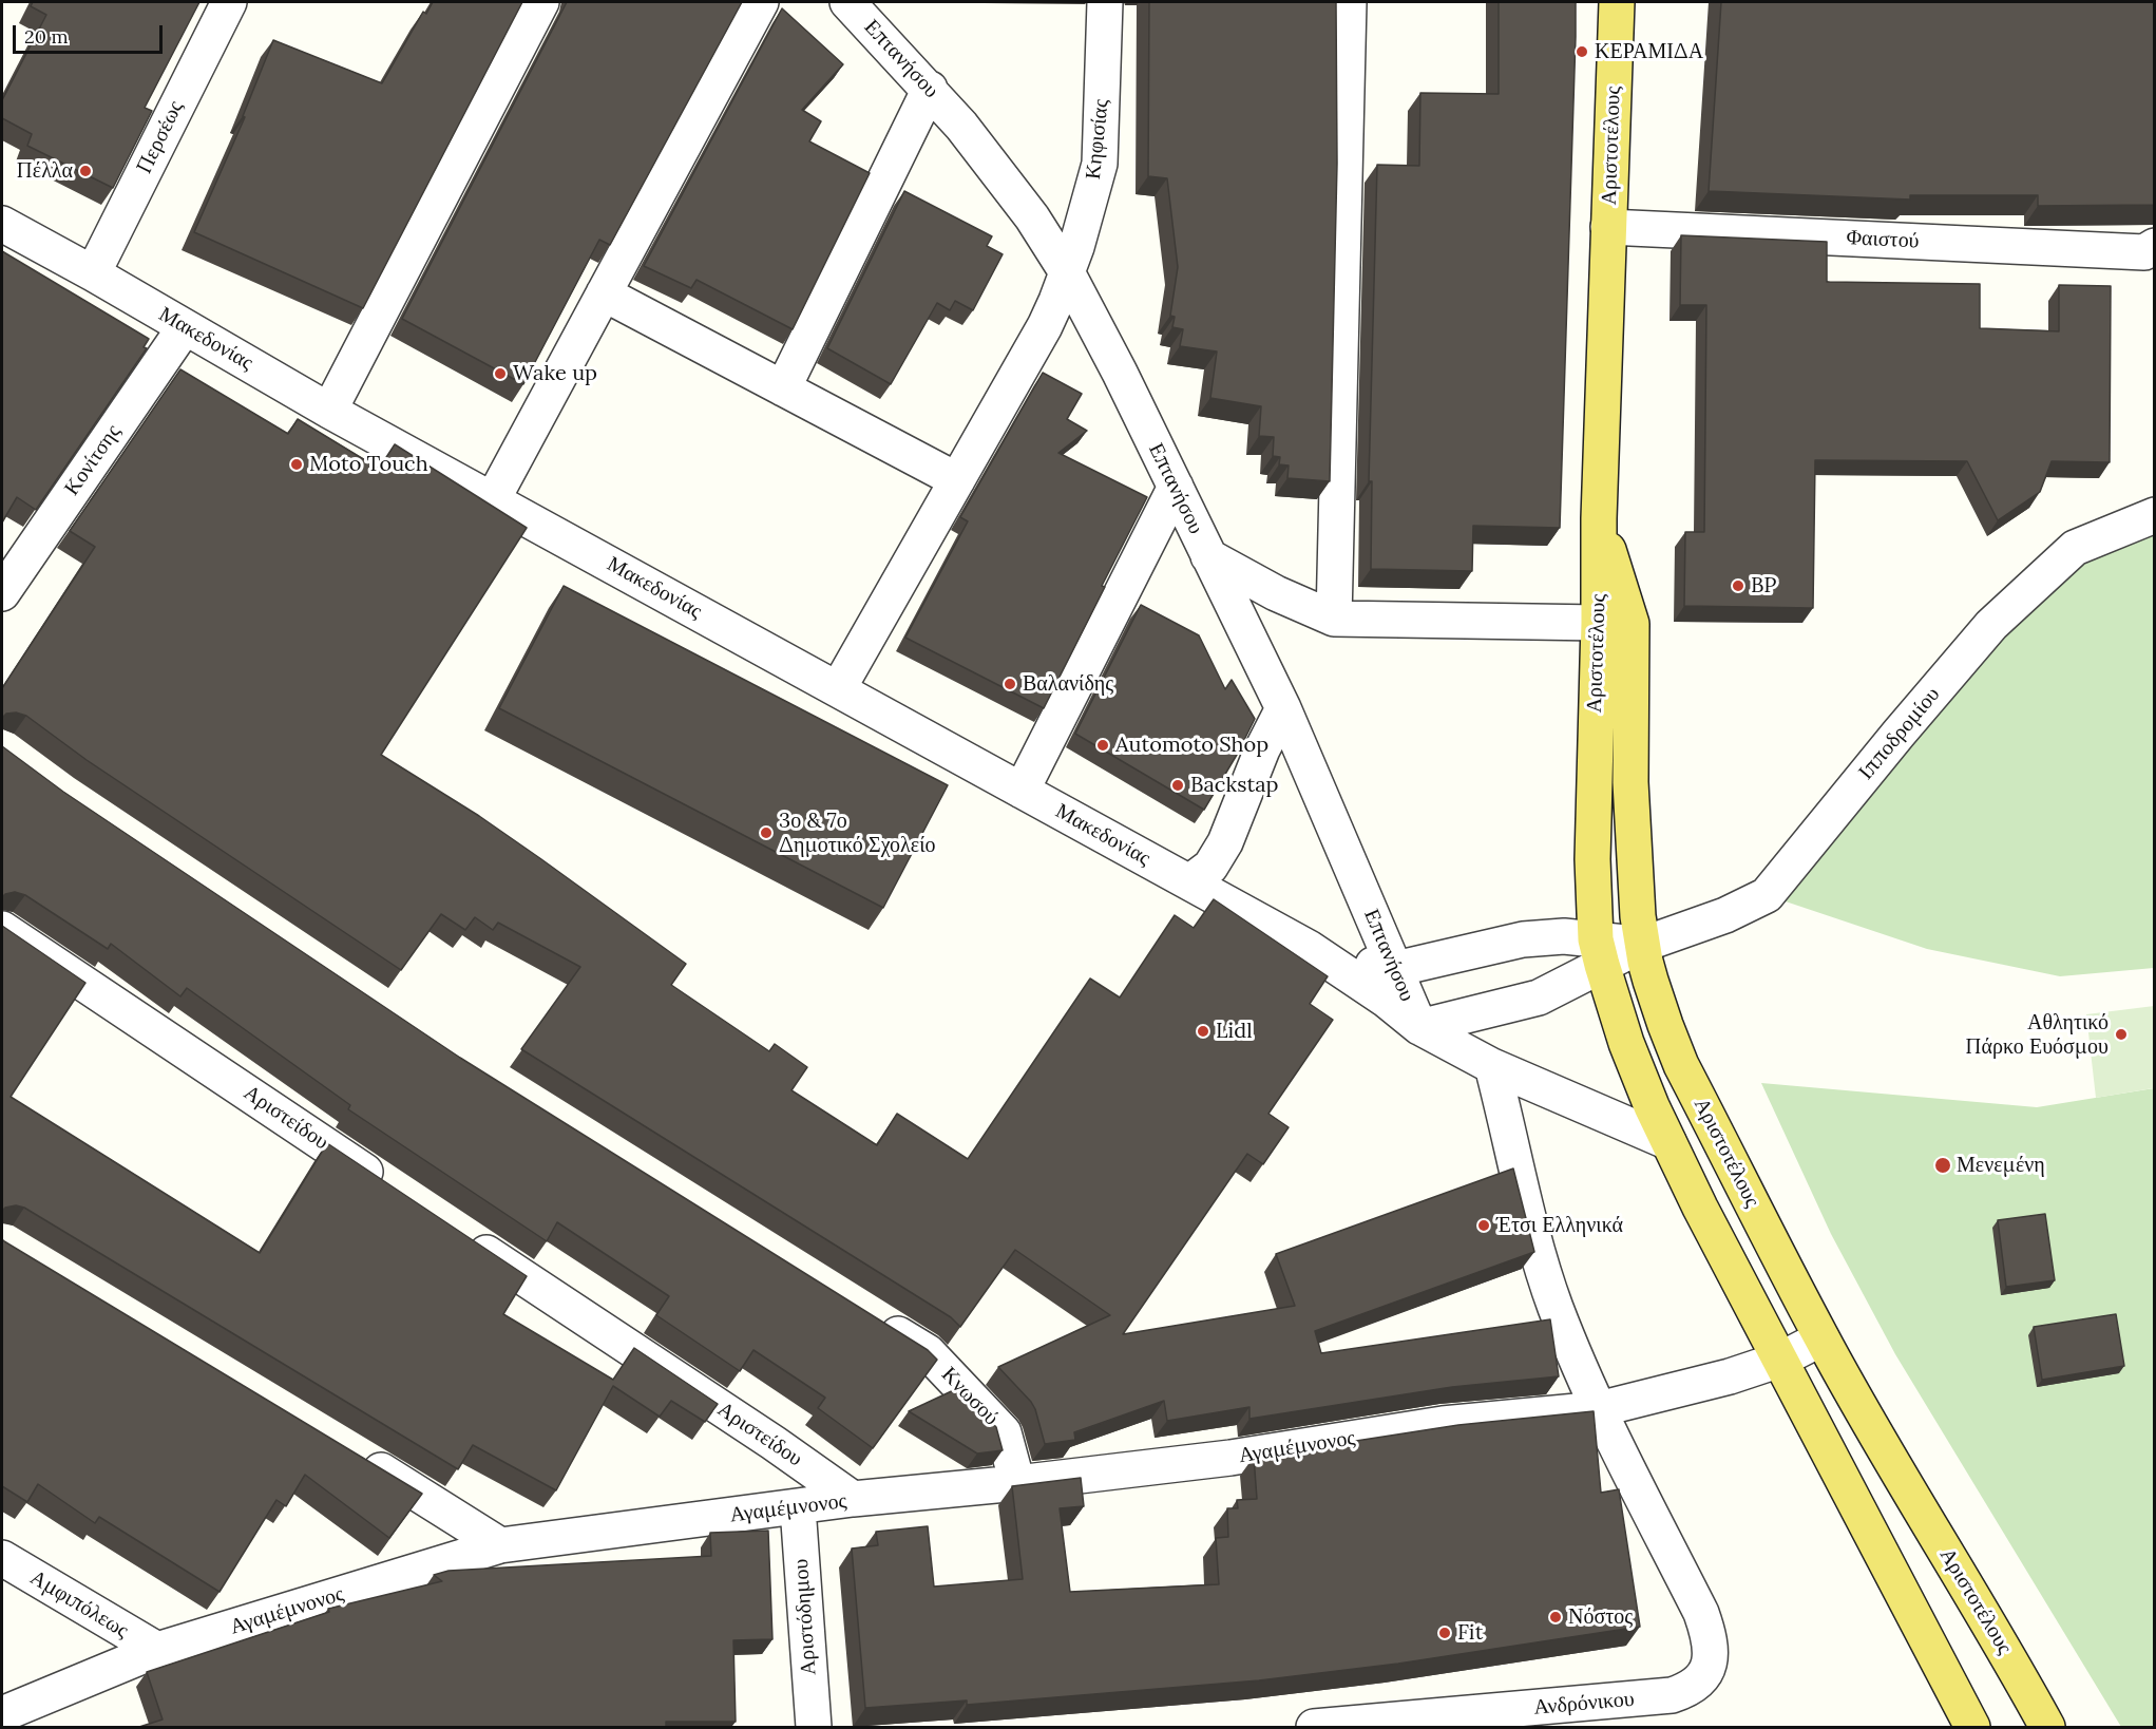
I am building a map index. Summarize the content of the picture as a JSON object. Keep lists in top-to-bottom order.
{
  "streets": {
    "main road": ["Αριστοτέλους"],
    "street": [
      "Επτανήσου",
      "Περσέως",
      "Κηφισίας",
      "Φαιστού",
      "Μακεδονίας",
      "Κονίτσης",
      "Ιπποδρομίου",
      "Αριστείδου",
      "Κνωσού",
      "Αγαμέμνονος",
      "Αμφιπόλεως",
      "Αριστόδημου",
      "Ανδρόνικου"
    ]
  },
  "crossings": [
    ["Επτανήσου", "Κηφισίας"],
    ["Επτανήσου", "Μακεδονίας"],
    ["Περσέως", "Μακεδονίας"],
    ["Κηφισίας", "Μακεδονίας"],
    ["Αριστοτέλους", "Φαιστού"],
    ["Αριστοτέλους", "Μακεδονίας"],
    ["Αριστοτέλους", "Ιπποδρομίου"],
    ["Αριστοτέλους", "Αγαμέμνονος"],
    ["Μακεδονίας", "Κονίτσης"],
    ["Μακεδονίας", "Ιπποδρομίου"],
    ["Αριστείδου", "Αγαμέμνονος"],
    ["Κνωσού", "Αγαμέμνονος"],
    ["Αγαμέμνονος", "Αμφιπόλεως"],
    ["Αγαμέμνονος", "Αριστόδημου"],
    ["Αγαμέμνονος", "Ανδρόνικου"]
  ],
  "places": [
    "ΚΕΡΑΜΙΔΑ",
    "Πέλλα",
    "Wake up",
    "Moto Touch",
    "BP",
    "Βαλανίδης",
    "Automoto Shop",
    "Backstap",
    "3ο & 7ο Δημοτικό Σχολείο",
    "Lidl",
    "Αθλητικό Πάρκο Ευόσμου",
    "Μενεμένη",
    "Έτσι Ελληνικά",
    "Νόστος",
    "Fit"
  ],
  "scale_bar": "20 m"
}
